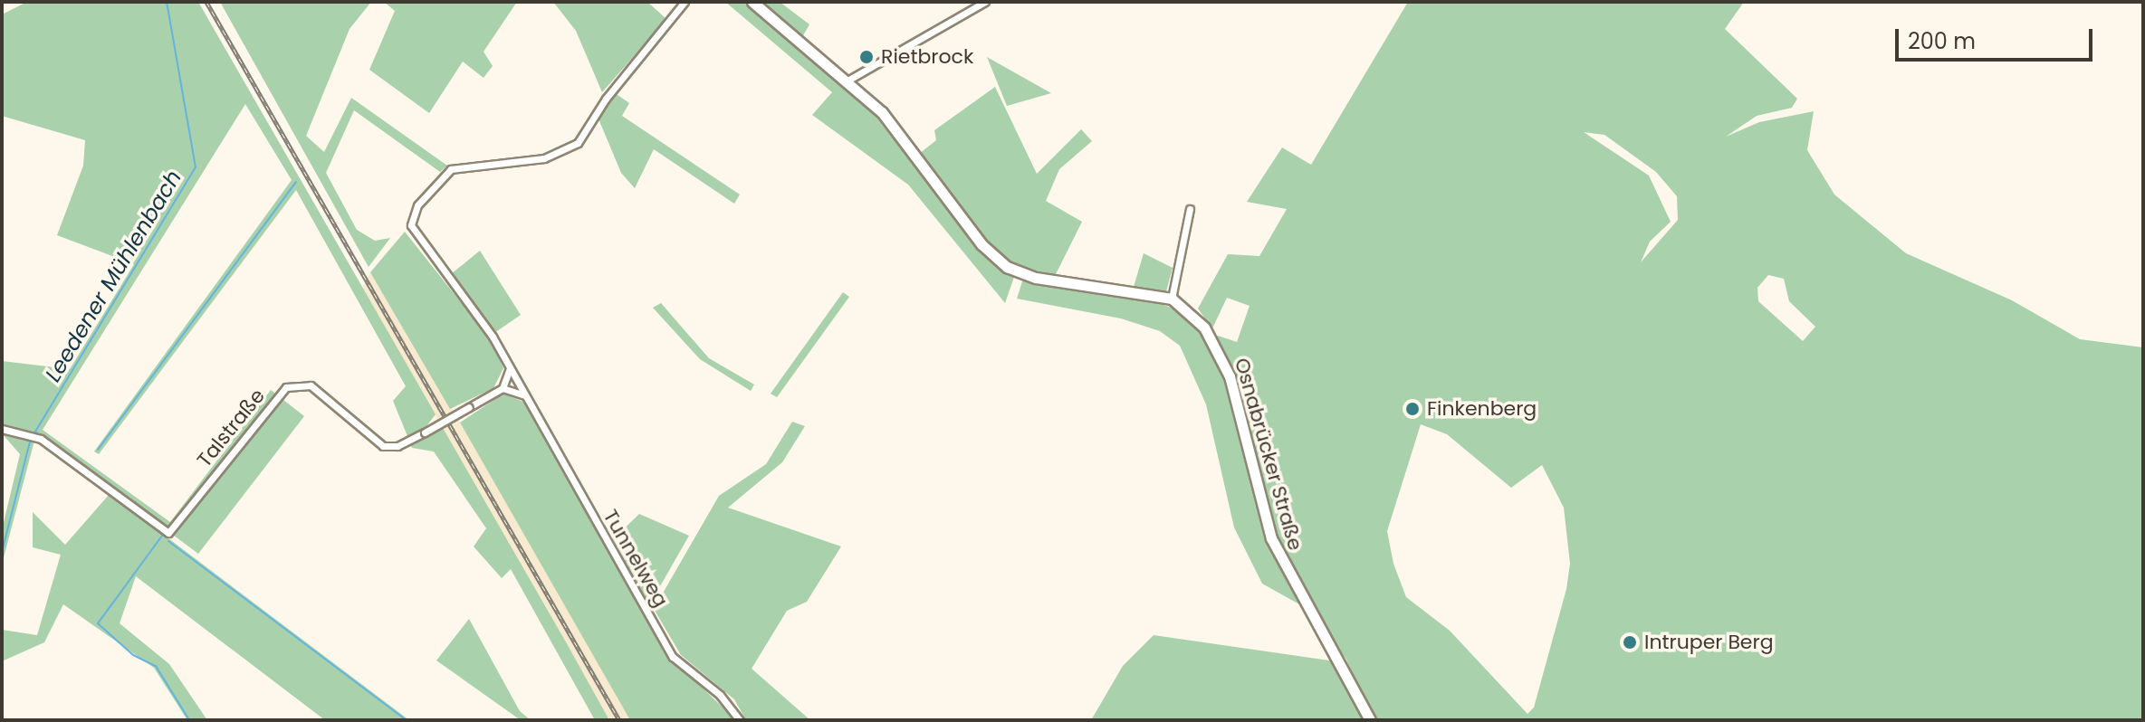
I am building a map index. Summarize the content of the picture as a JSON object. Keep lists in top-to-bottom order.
{
  "streets": {
    "main road": ["Osnabrücker Straße"],
    "street": ["Talstraße", "Tunnelweg"]
  },
  "water": ["Leedener Mühlenbach"],
  "places": ["Rietbrock", "Finkenberg", "Intruper Berg"],
  "scale_bar": "200 m"
}
